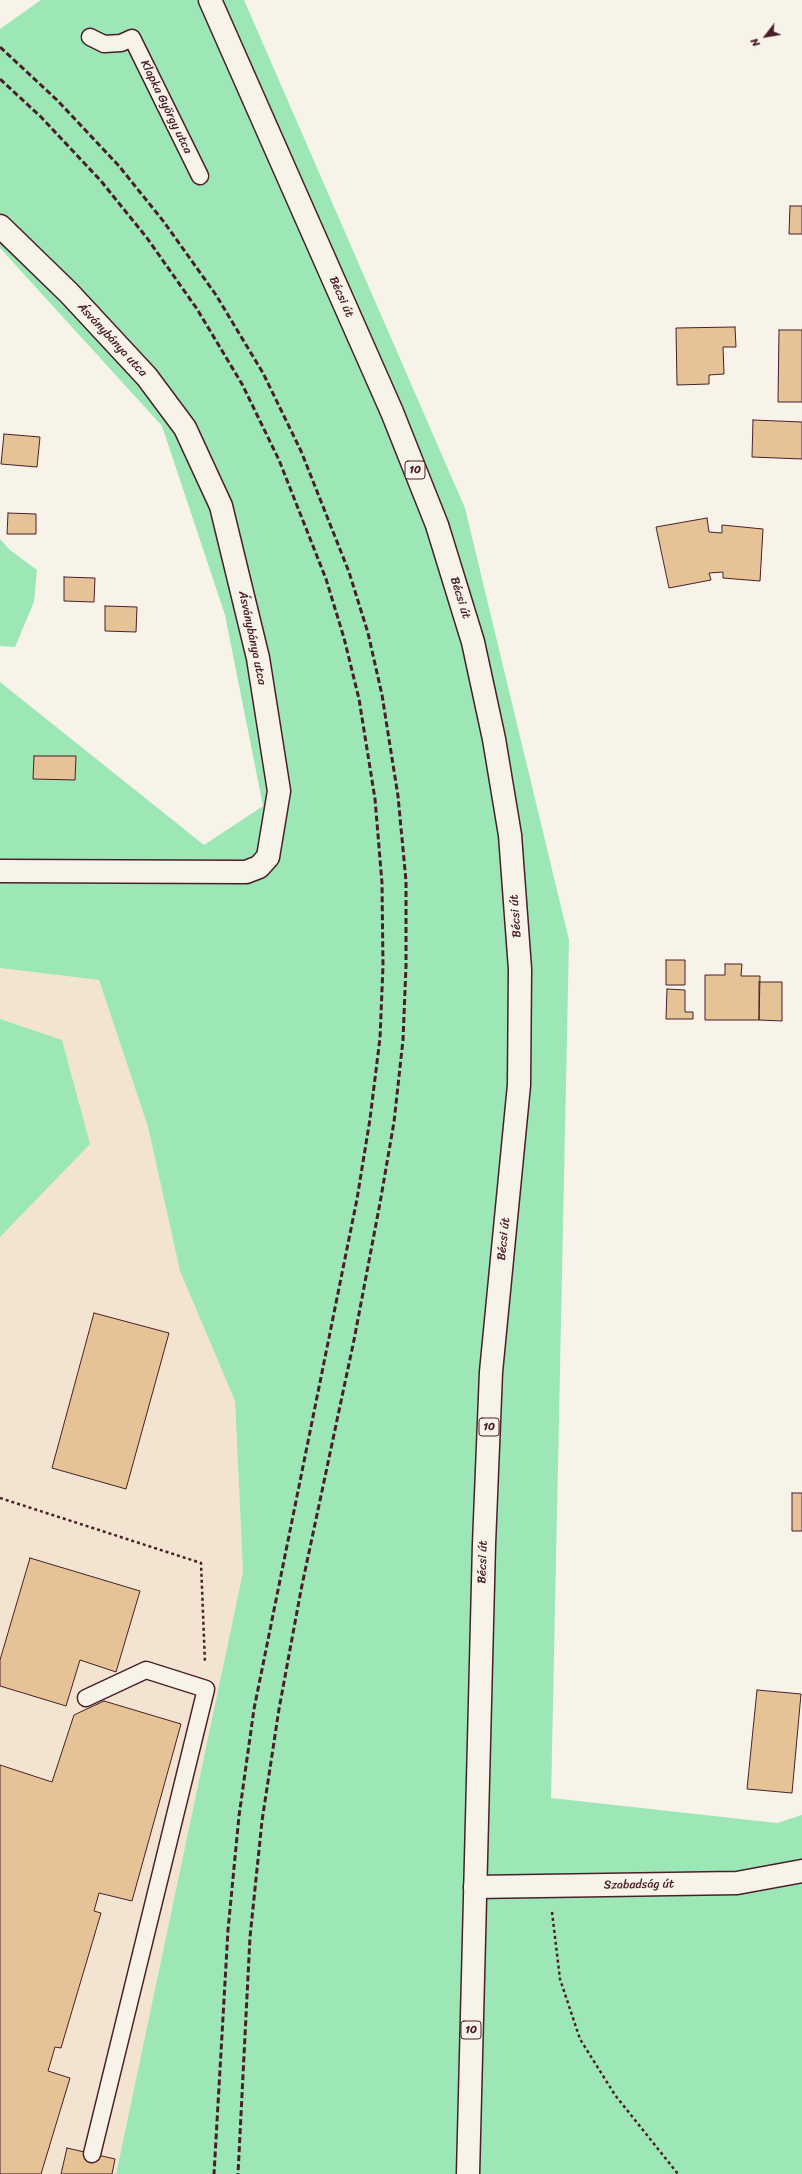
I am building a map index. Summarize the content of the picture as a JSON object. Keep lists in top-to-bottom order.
{
  "streets": {
    "main road": [
      "Bécsi út",
      "Ásványbánya utca",
      "10",
      "Szabadság út"
    ],
    "lane": ["Klapka György utca"]
  },
  "crossings": [
    ["Bécsi út", "10"],
    ["Bécsi út", "Szabadság út"],
    ["10", "Szabadság út"]
  ],
  "north": "bottom left"
}
